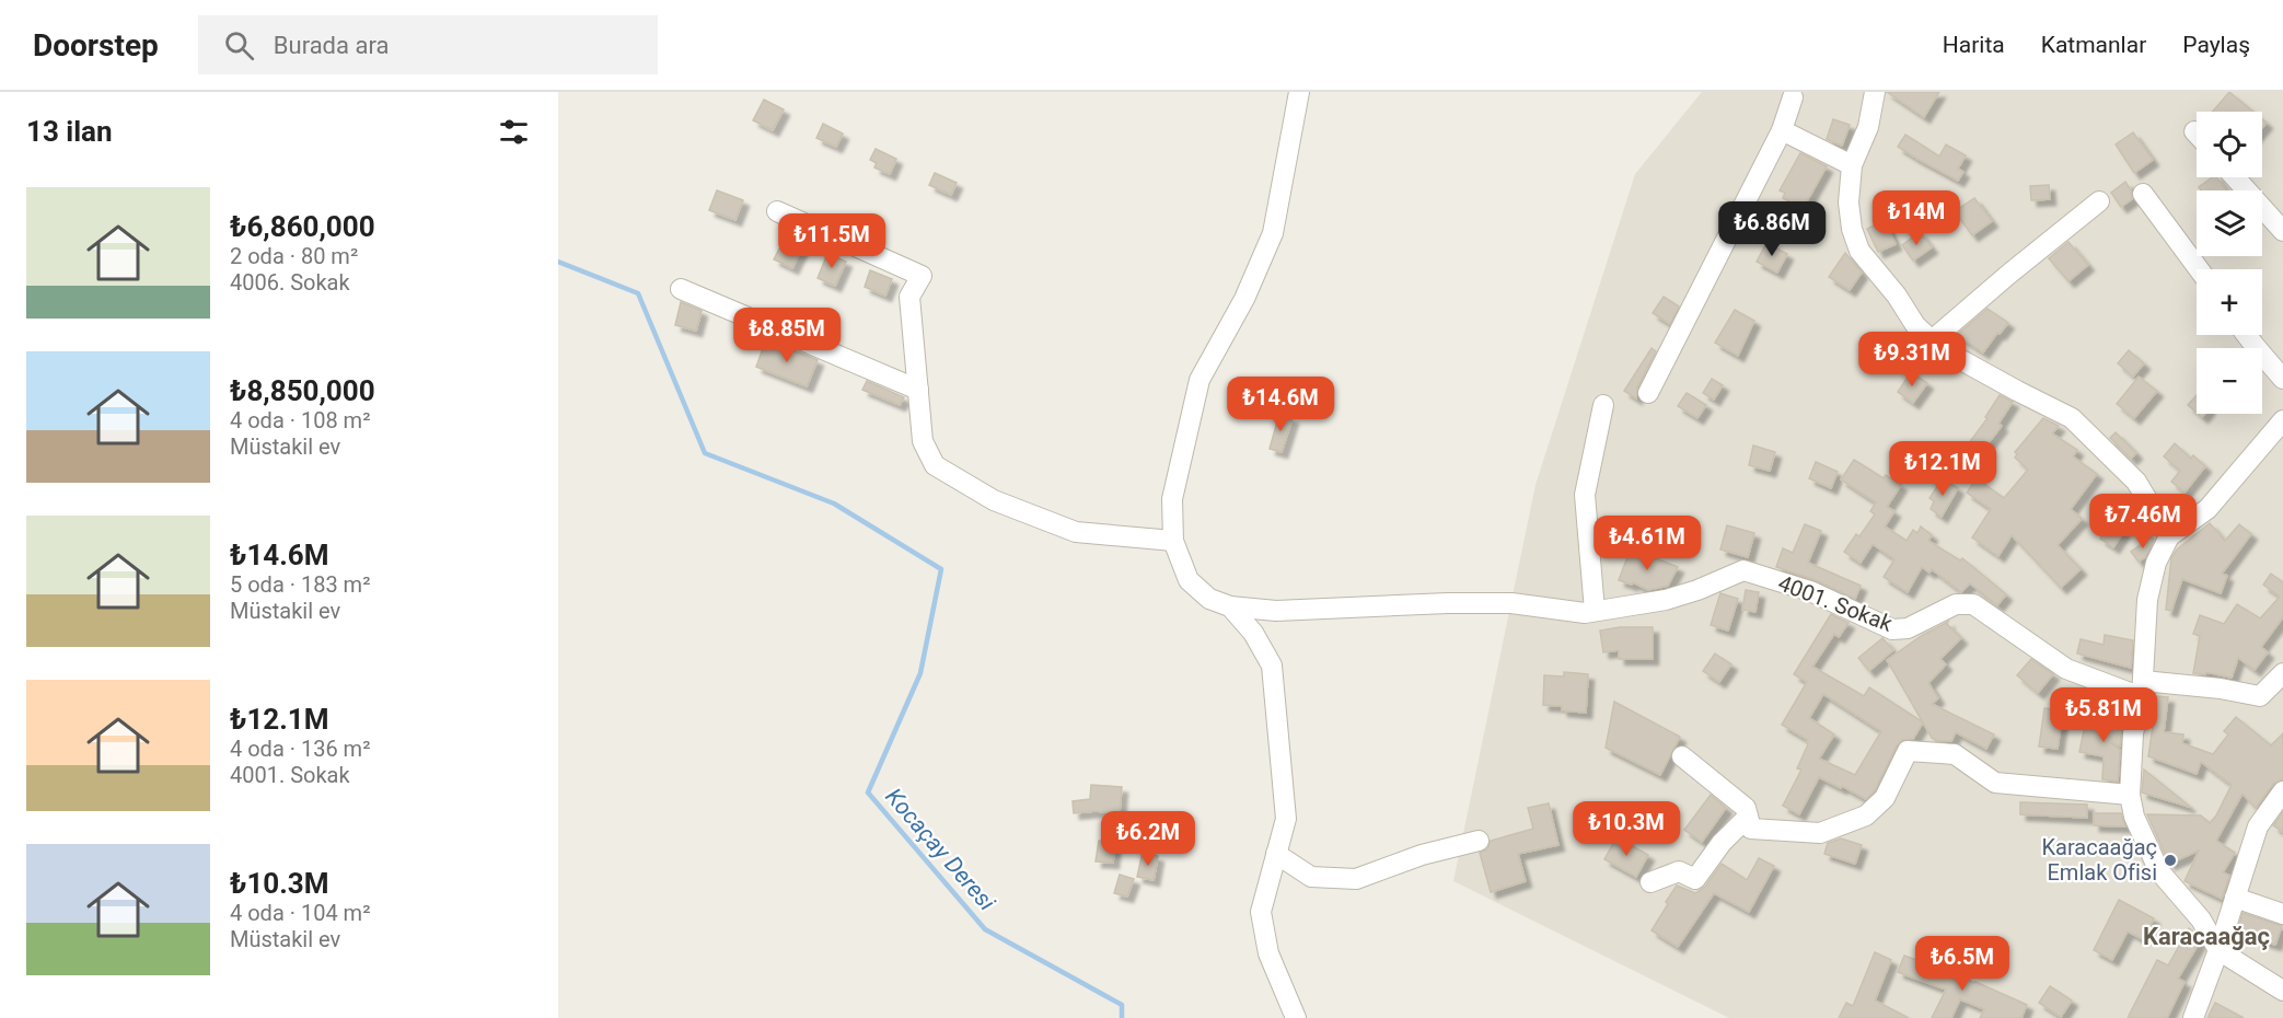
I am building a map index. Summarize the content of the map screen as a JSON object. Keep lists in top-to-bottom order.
{
  "streets": {
    "street": ["4001. Sokak"]
  },
  "districts": ["Karacaağaç"],
  "water": ["Kocaçay Deresi"],
  "places": ["Karacaağaç Emlak Ofisi"],
  "page": {
    "header": "Doorstep",
    "search": "Burada ara",
    "nav": ["Harita", "Katmanlar", "Paylaş"],
    "heading": "13 ilan",
    "map_buttons": ["+", "−"],
    "list": [
      {
        "name": "₺6,860,000",
        "note": "2 oda · 80 m² · 4006. Sokak"
      },
      {
        "name": "₺8,850,000",
        "note": "4 oda · 108 m² · Müstakil ev"
      },
      {
        "name": "₺14.6M",
        "note": "5 oda · 183 m² · Müstakil ev"
      },
      {
        "name": "₺12.1M",
        "note": "4 oda · 136 m² · 4001. Sokak"
      },
      {
        "name": "₺10.3M",
        "note": "4 oda · 104 m² · Müstakil ev"
      }
    ],
    "price": [
      "₺14M",
      "₺6.86M",
      "₺11.5M",
      "₺8.85M",
      "₺9.31M",
      "₺14.6M",
      "₺12.1M",
      "₺7.46M",
      "₺4.61M",
      "₺5.81M",
      "₺10.3M",
      "₺6.2M",
      "₺6.5M"
    ]
  }
}
